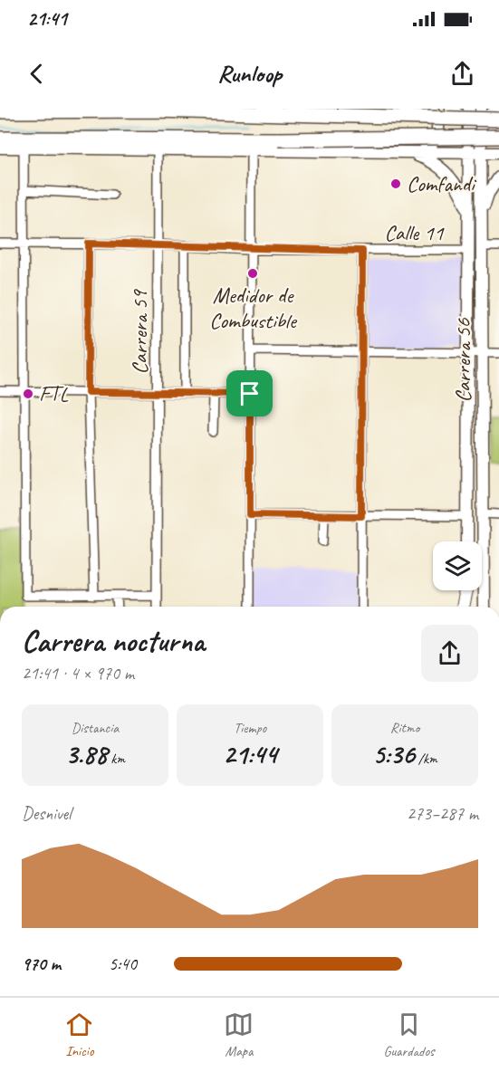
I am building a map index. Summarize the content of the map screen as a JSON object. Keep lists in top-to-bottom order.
{
  "streets": {
    "street": ["Calle 11", "Carrera 59", "Carrera 56"]
  },
  "crossings": [
    ["Calle 11", "Carrera 59"],
    ["Calle 11", "Carrera 56"]
  ],
  "places": ["Comfandi", "Medidor de Combustible", "FTL"],
  "page": {
    "status": "21:41",
    "header": "Runloop",
    "heading": ["Carrera nocturna", "21:41 · 4 × 970 m"],
    "stats": [
      ["Distancia", "3.88 km"],
      ["Tiempo", "21:44"],
      ["Ritmo", "5:36 /km"]
    ],
    "chart": ["Desnivel", "273–287 m"],
    "list": [
      {
        "name": "970 m",
        "note": "5:40"
      }
    ],
    "tabs": ["Inicio", "Mapa", "Guardados"]
  }
}
